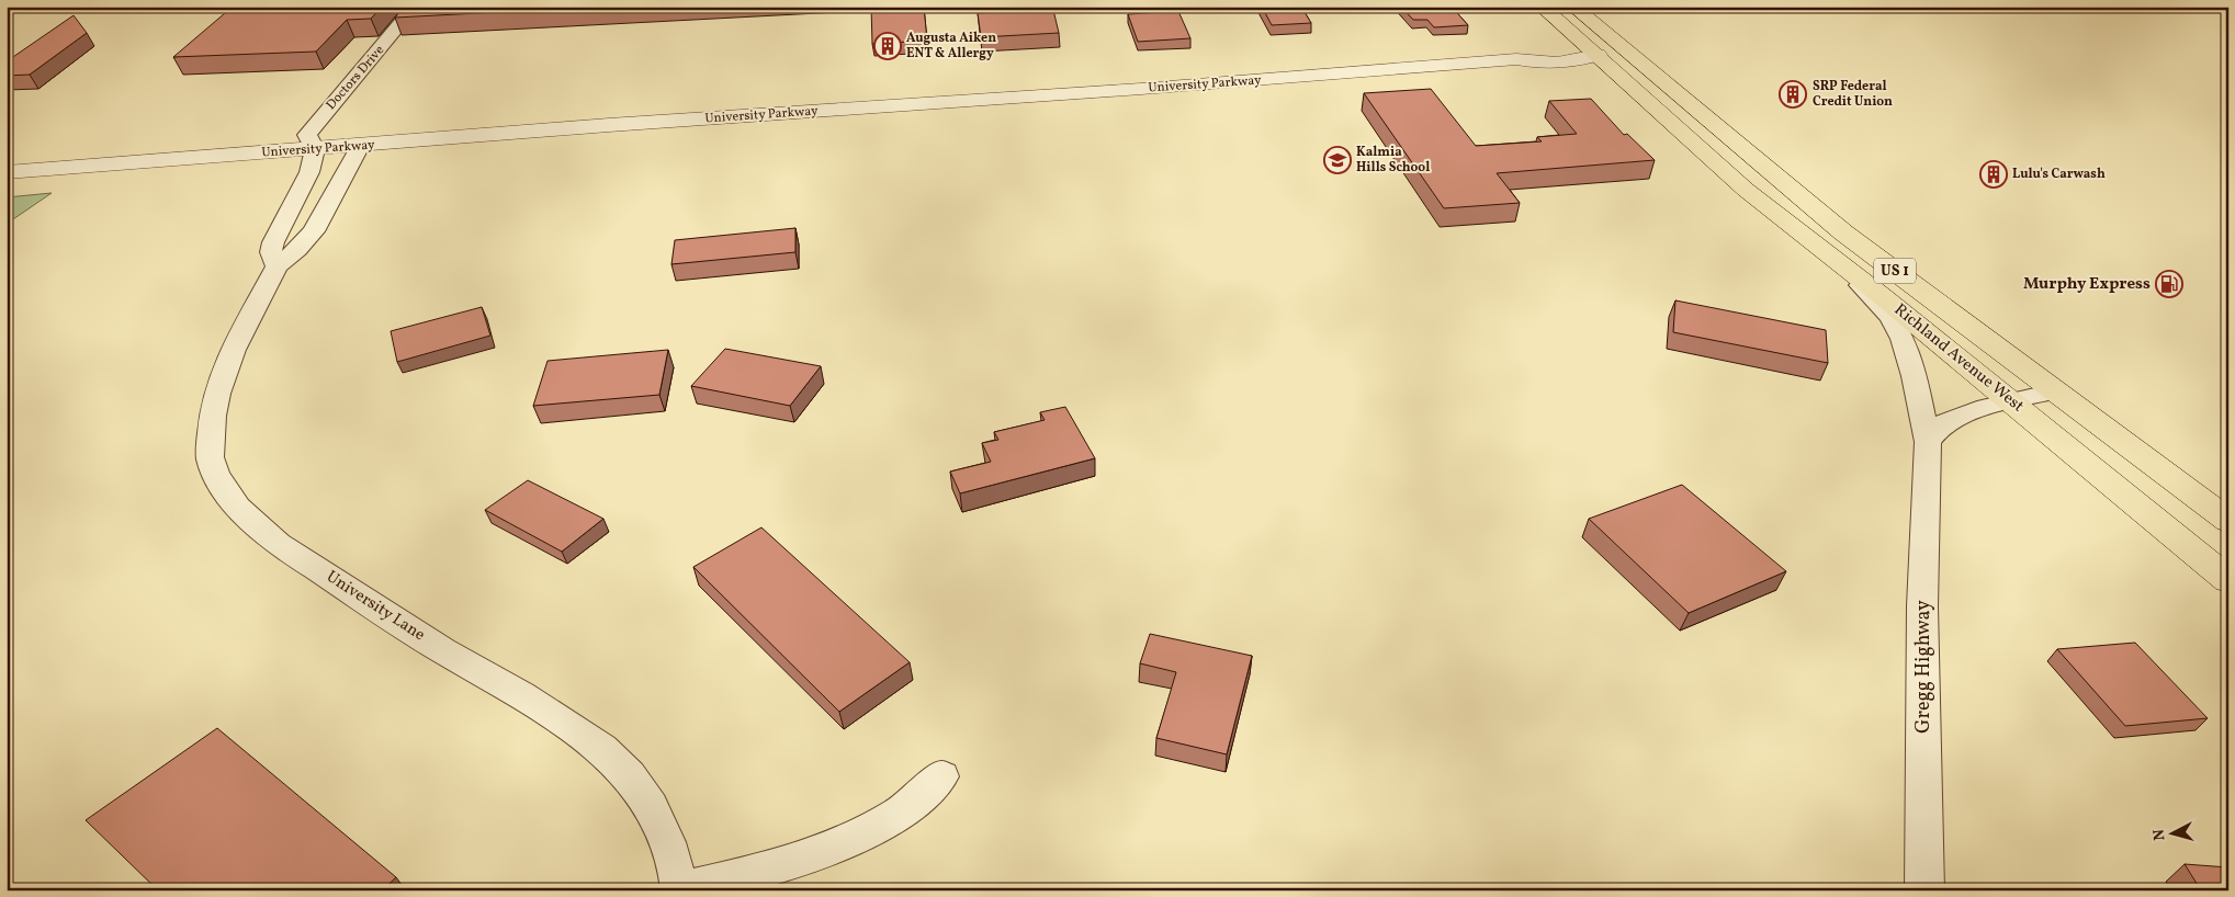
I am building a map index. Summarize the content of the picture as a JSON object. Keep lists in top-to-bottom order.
{
  "streets": {
    "main road": ["US 1", "Richland Avenue West"],
    "street": [
      "Doctors Drive",
      "University Parkway",
      "University Lane",
      "Gregg Highway"
    ]
  },
  "crossings": [
    ["Doctors Drive", "University Parkway"],
    ["University Parkway", "Richland Avenue West"],
    ["University Parkway", "University Lane"],
    ["Richland Avenue West", "Gregg Highway"]
  ],
  "places": {
    "building": ["Augusta Aiken ENT & Allergy", "SRP Federal Credit Union", "Lulu's Carwash"],
    "school or university": ["Kalmia Hills School"],
    "fuel station": ["Murphy Express"]
  },
  "north": "left"
}
